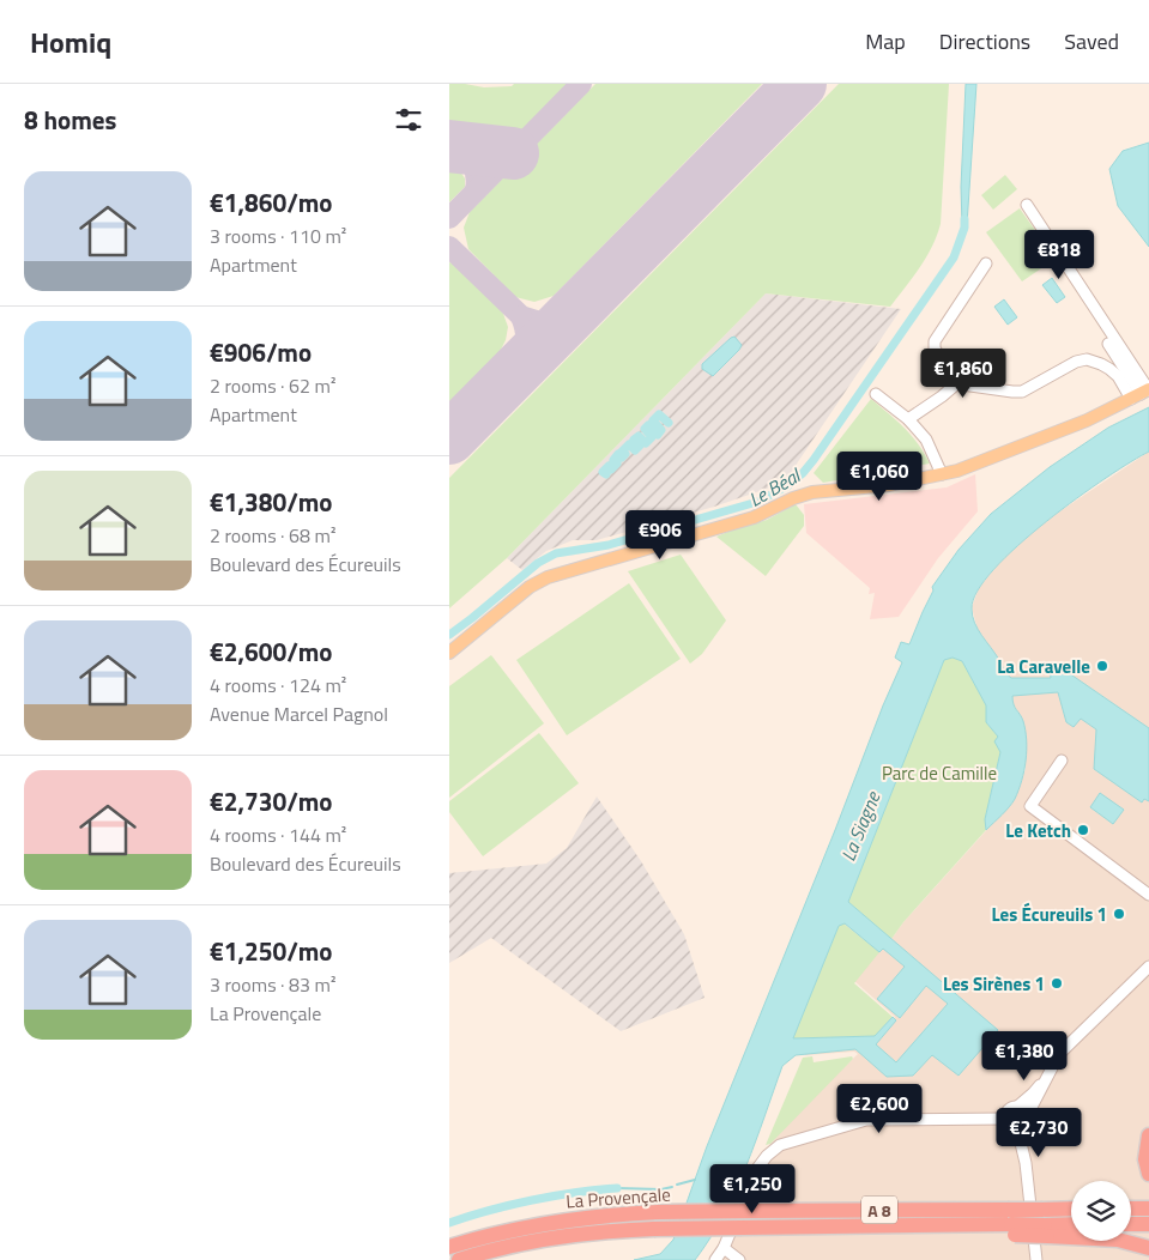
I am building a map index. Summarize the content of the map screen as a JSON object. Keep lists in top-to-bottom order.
{
  "streets": {
    "highway": ["La Provençale", "A 8"]
  },
  "water": ["Le Béal", "La Siagne"],
  "parks": ["Parc de Camille"],
  "places": [
    "La Caravelle",
    "Le Ketch",
    "Les Écureuils 1",
    "Les Sirènes 1"
  ],
  "page": {
    "header": "Homiq",
    "nav": ["Map", "Directions", "Saved"],
    "heading": "8 homes",
    "list": [
      {
        "name": "€1,860/mo",
        "note": "3 rooms · 110 m² · Apartment"
      },
      {
        "name": "€906/mo",
        "note": "2 rooms · 62 m² · Apartment"
      },
      {
        "name": "€1,380/mo",
        "note": "2 rooms · 68 m² · Boulevard des Écureuils"
      },
      {
        "name": "€2,600/mo",
        "note": "4 rooms · 124 m² · Avenue Marcel Pagnol"
      },
      {
        "name": "€2,730/mo",
        "note": "4 rooms · 144 m² · Boulevard des Écureuils"
      },
      {
        "name": "€1,250/mo",
        "note": "3 rooms · 83 m² · La Provençale"
      }
    ],
    "price": [
      "€818",
      "€1,860",
      "€1,060",
      "€906",
      "€1,380",
      "€2,600",
      "€2,730",
      "€1,250"
    ]
  }
}
